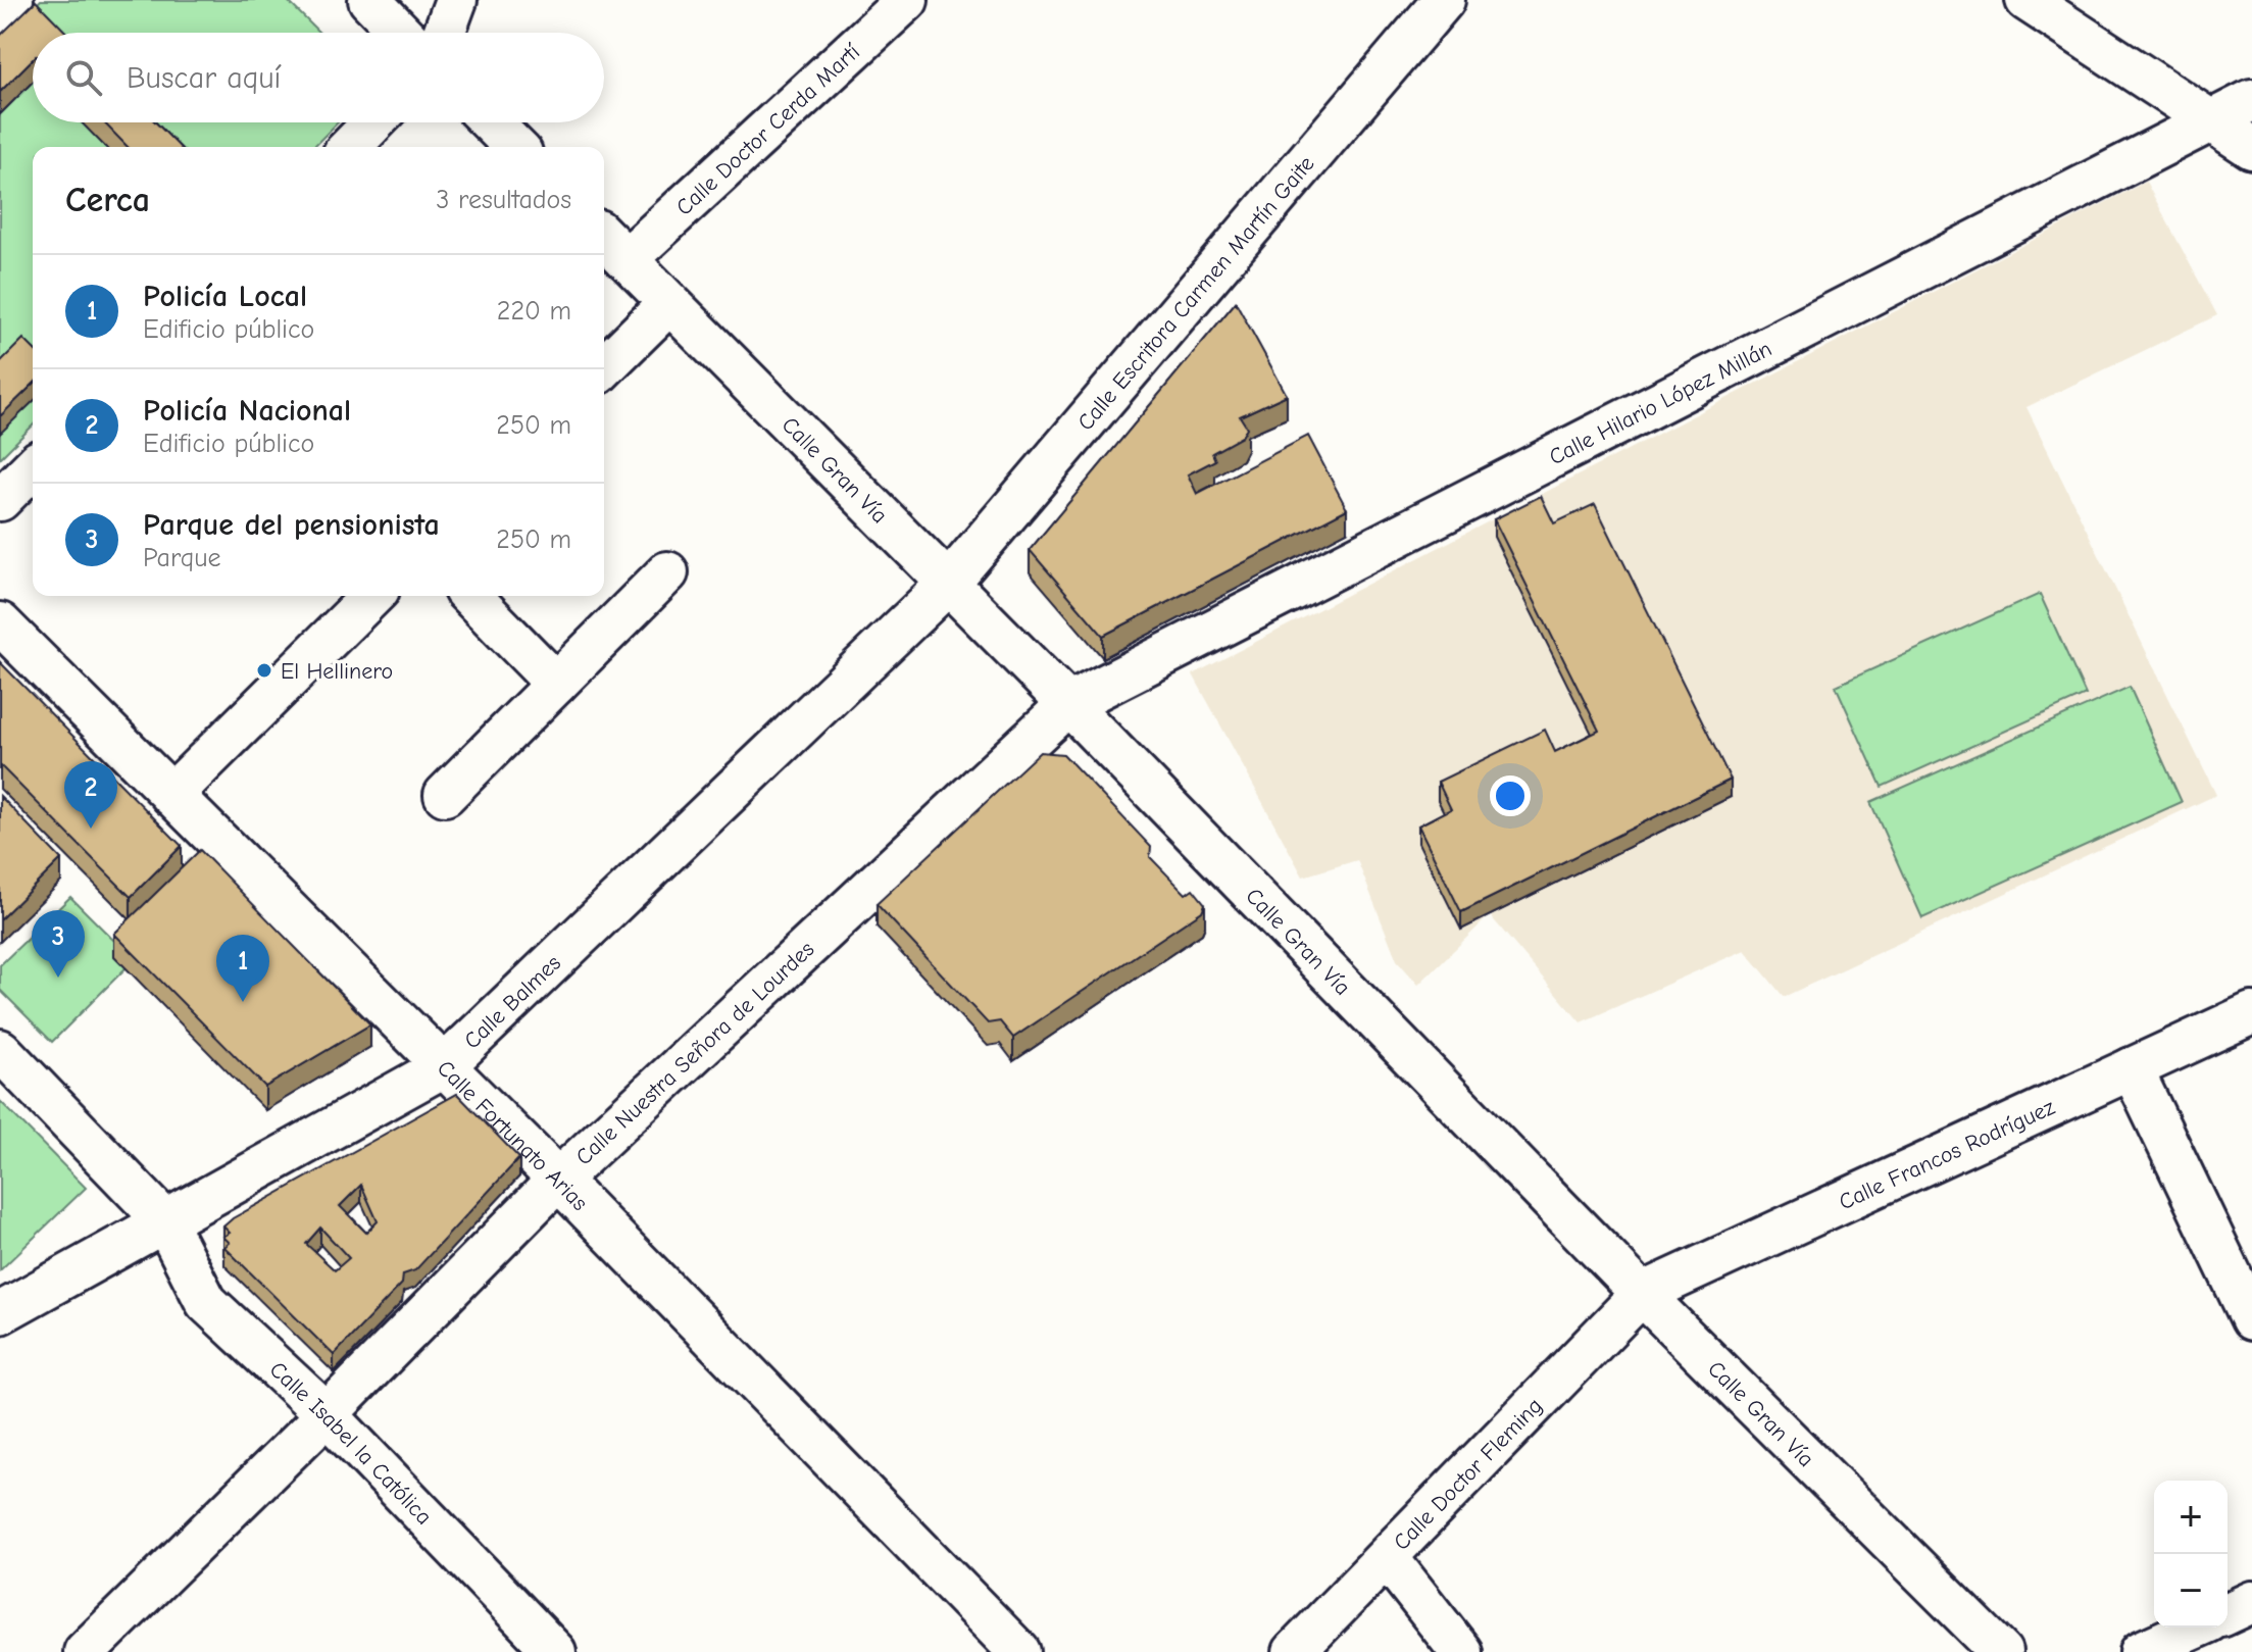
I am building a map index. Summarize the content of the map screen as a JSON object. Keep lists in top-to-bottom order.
{
  "streets": {
    "street": [
      "Calle Doctor Cerda Martí",
      "Calle Escritora Carmen Martín Gaite",
      "Calle Hilario López Millán",
      "Calle Gran Vía",
      "Calle Balmes",
      "Calle Nuestra Señora de Lourdes",
      "Calle Fortunato Arias",
      "Calle Francos Rodríguez",
      "Calle Isabel la Católica",
      "Calle Doctor Fleming"
    ]
  },
  "crossings": [
    ["Calle Doctor Cerda Martí", "Calle Gran Vía"],
    ["Calle Escritora Carmen Martín Gaite", "Calle Gran Vía"],
    ["Calle Escritora Carmen Martín Gaite", "Calle Balmes"],
    ["Calle Hilario López Millán", "Calle Gran Vía"],
    ["Calle Hilario López Millán", "Calle Nuestra Señora de Lourdes"],
    ["Calle Gran Vía", "Calle Balmes"],
    ["Calle Gran Vía", "Calle Nuestra Señora de Lourdes"],
    ["Calle Gran Vía", "Calle Francos Rodríguez"],
    ["Calle Gran Vía", "Calle Doctor Fleming"],
    ["Calle Balmes", "Calle Fortunato Arias"],
    ["Calle Balmes", "Calle Isabel la Católica"],
    ["Calle Nuestra Señora de Lourdes", "Calle Fortunato Arias"],
    ["Calle Nuestra Señora de Lourdes", "Calle Isabel la Católica"],
    ["Calle Francos Rodríguez", "Calle Doctor Fleming"]
  ],
  "places": ["El Hellinero"],
  "page": {
    "search": "Buscar aquí",
    "heading": ["Cerca", "3 resultados"],
    "list": [
      {
        "mark": "1",
        "name": "Policía Local",
        "note": "Edificio público",
        "value": "220 m"
      },
      {
        "mark": "2",
        "name": "Policía Nacional",
        "note": "Edificio público",
        "value": "250 m"
      },
      {
        "mark": "3",
        "name": "Parque del pensionista",
        "note": "Parque",
        "value": "250 m"
      }
    ],
    "pins": ["2", "3", "1"],
    "map_buttons": ["+", "−"]
  }
}
